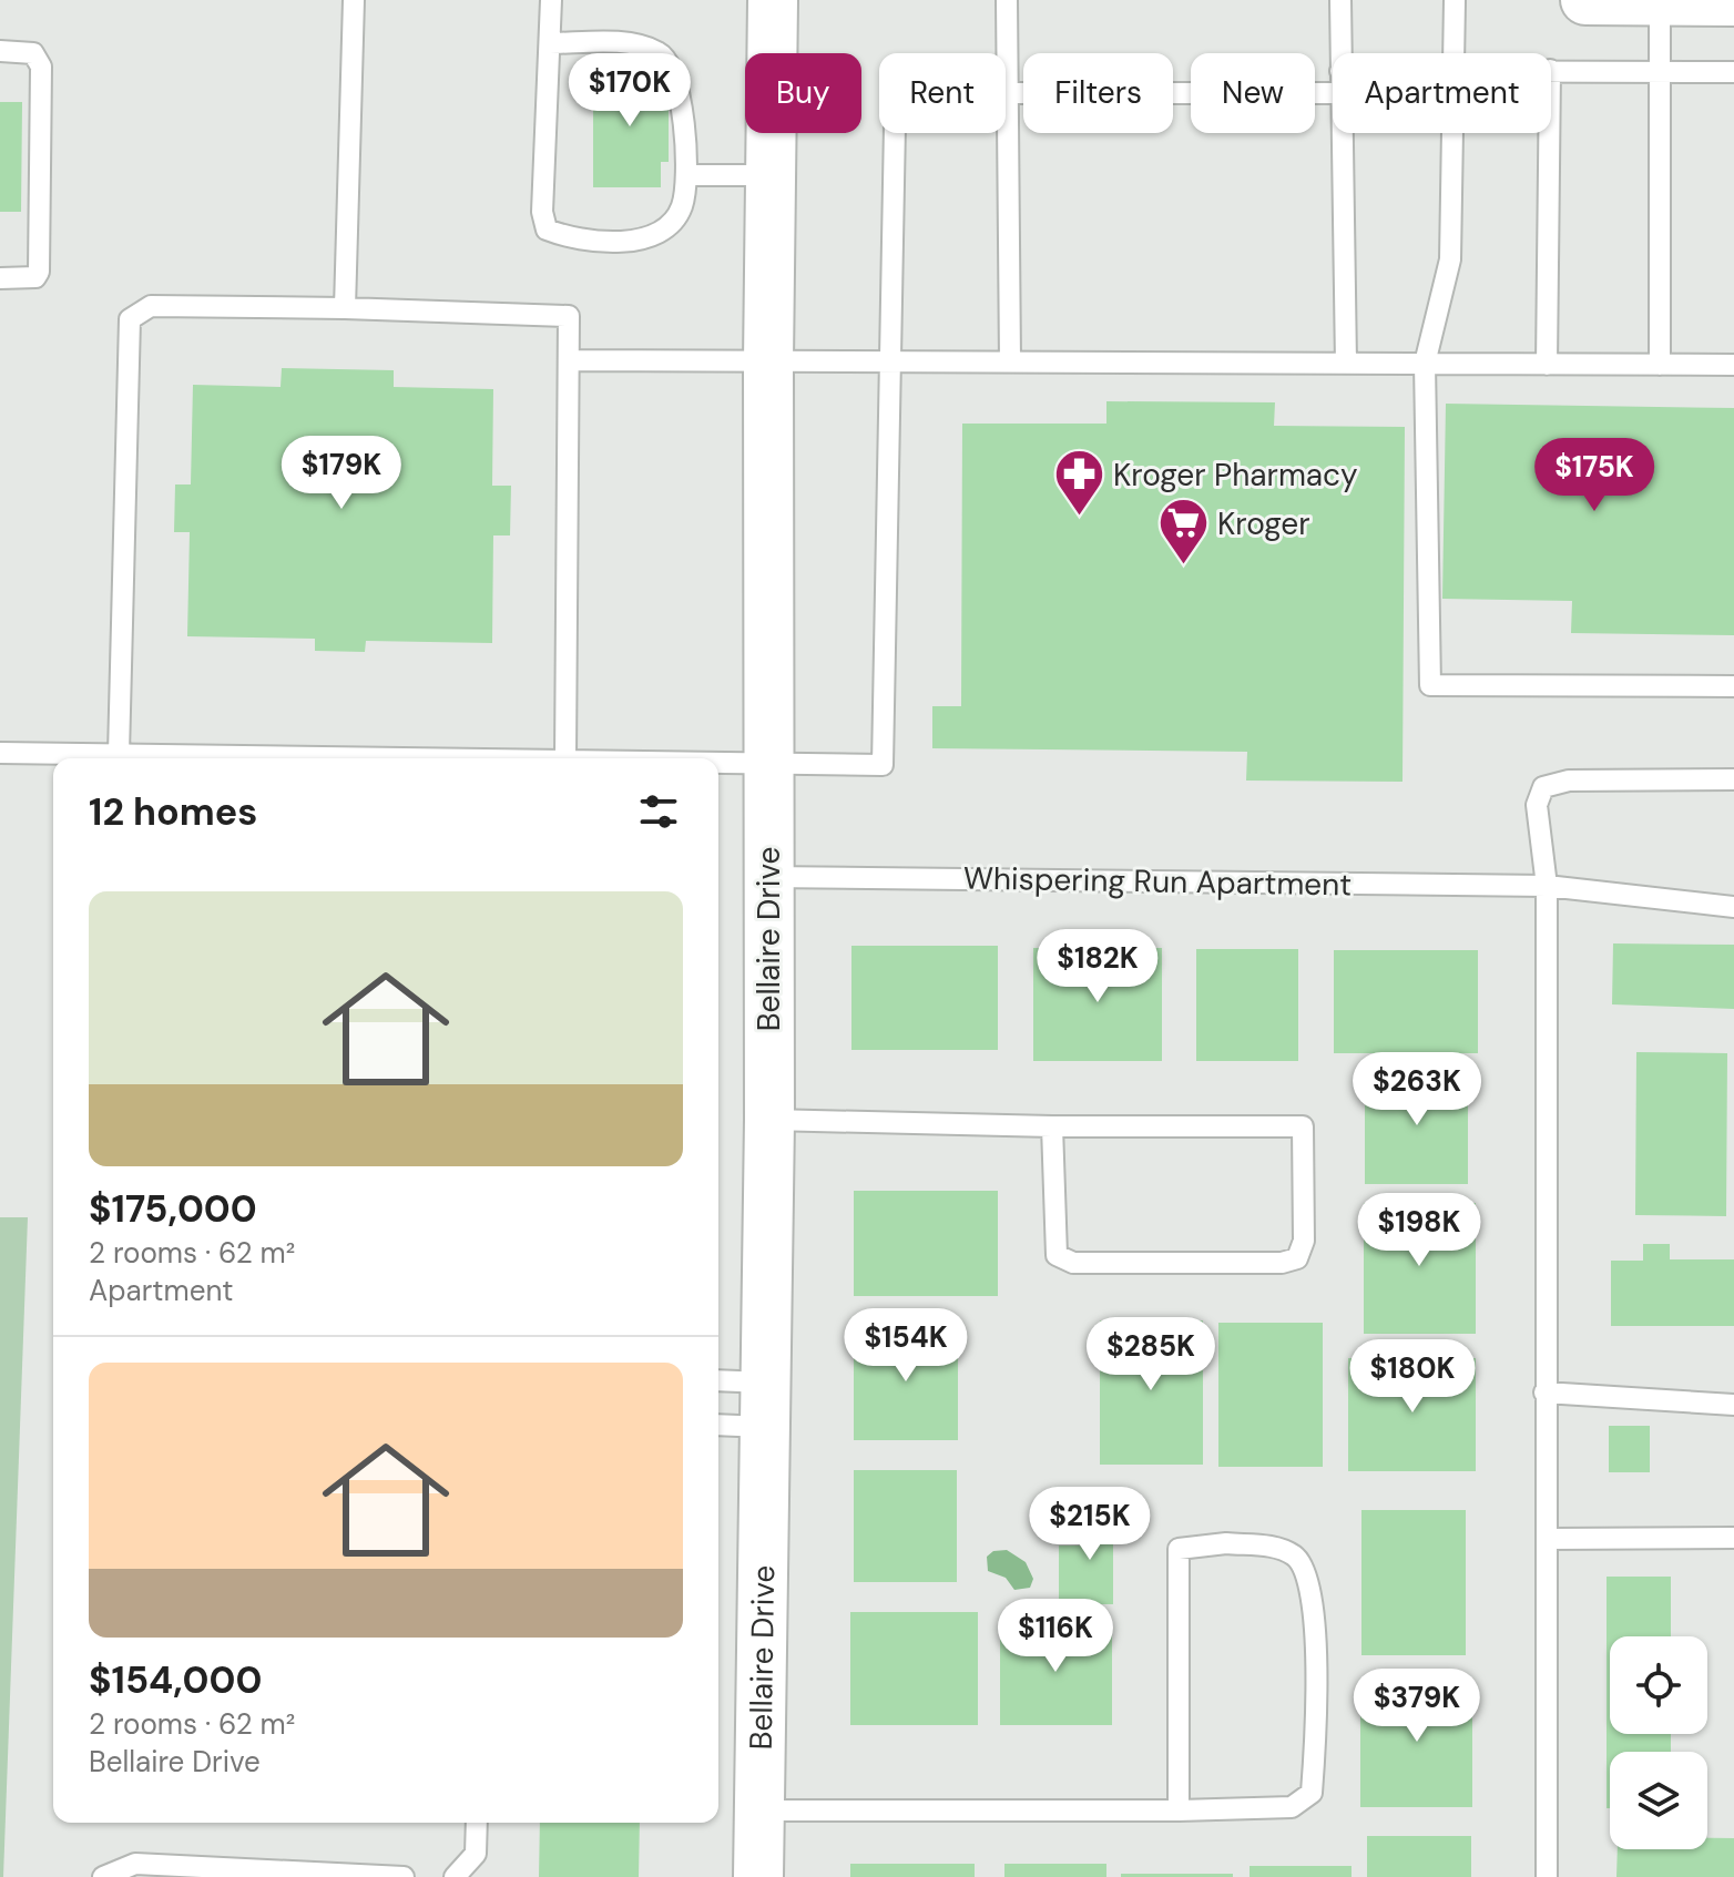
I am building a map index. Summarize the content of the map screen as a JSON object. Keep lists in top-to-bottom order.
{
  "streets": {
    "street": ["Bellaire Drive"],
    "lane": ["Whispering Run Apartment"]
  },
  "crossings": [
    ["Whispering Run Apartment", "Bellaire Drive"]
  ],
  "places": {
    "pharmacy": ["Kroger Pharmacy"],
    "supermarket": ["Kroger"]
  },
  "page": {
    "price": [
      "$170K",
      "$179K",
      "$175K",
      "$182K",
      "$263K",
      "$198K",
      "$154K",
      "$285K",
      "$180K",
      "$215K",
      "$116K",
      "$379K"
    ],
    "chip": [
      "Buy",
      "Rent",
      "Filters",
      "New",
      "Apartment"
    ],
    "heading": "12 homes",
    "list": [
      {
        "name": "$175,000",
        "note": "2 rooms · 62 m² · Apartment"
      },
      {
        "name": "$154,000",
        "note": "2 rooms · 62 m² · Bellaire Drive"
      }
    ]
  }
}
